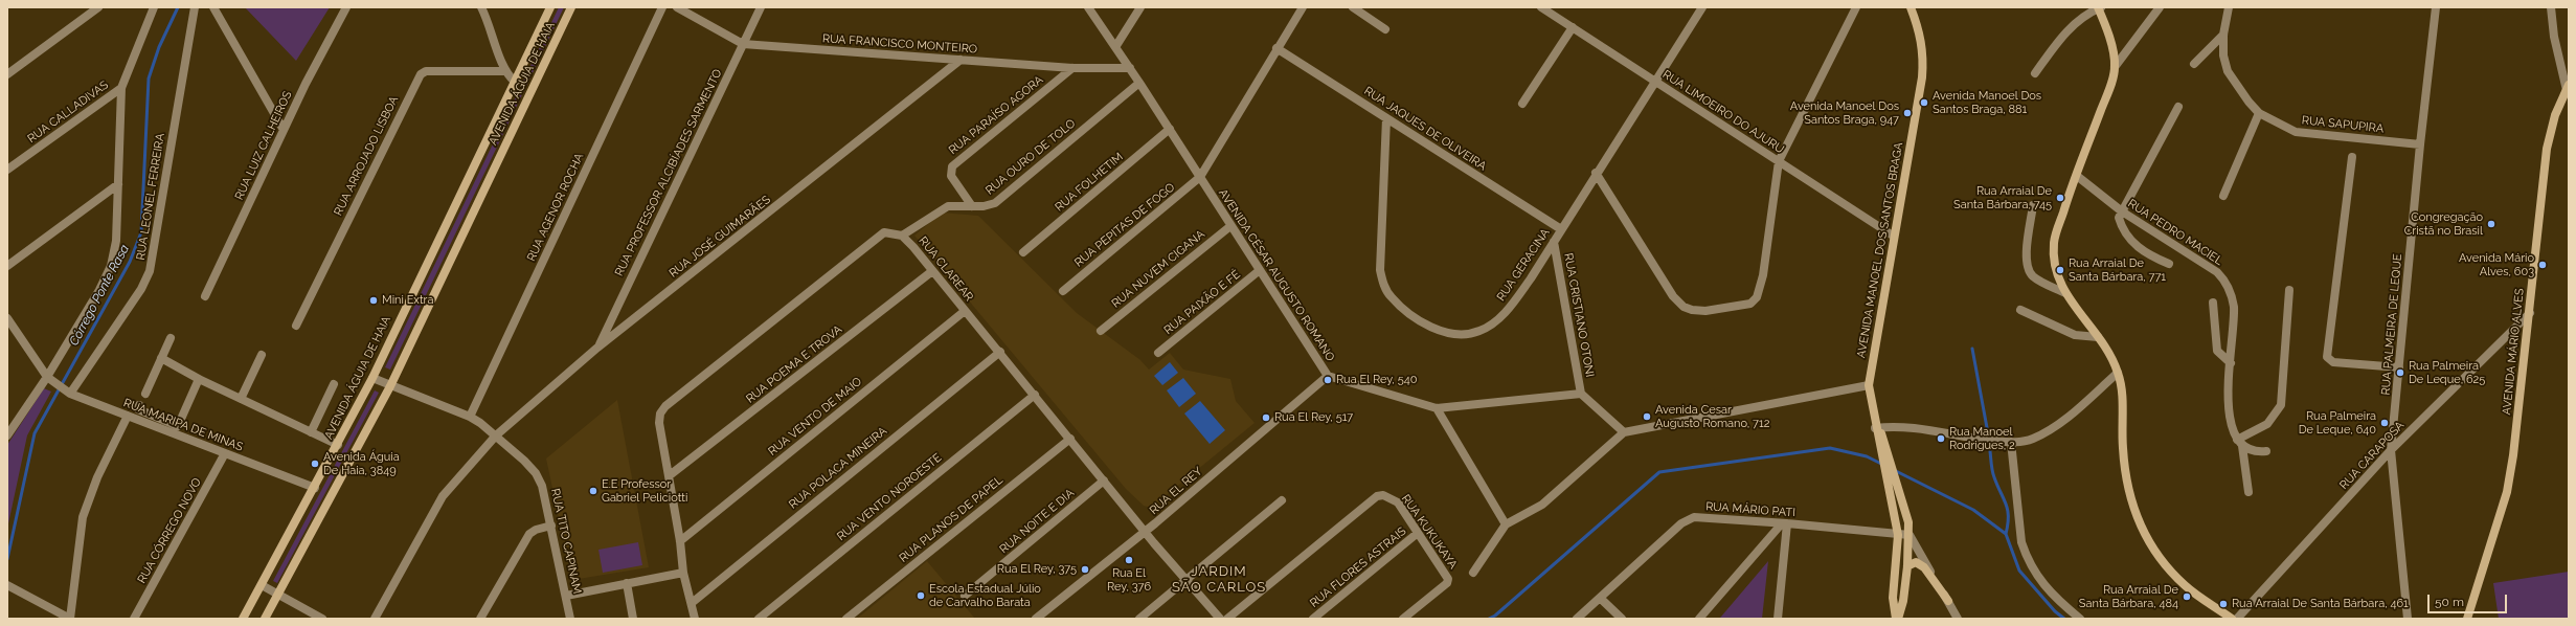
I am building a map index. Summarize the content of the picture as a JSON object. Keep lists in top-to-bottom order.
{
  "streets": {
    "street": [
      "RUA FRANCISCO MONTEIRO",
      "AVENIDA ÁGUIA DE HAIA",
      "RUA CALLADIVAS",
      "RUA LIMOEIRO DO AJURU",
      "RUA PARAÍSO AGORA",
      "RUA SAPUPIRA",
      "RUA JAQUES DE OLIVEIRA",
      "RUA LUIZ CALHEIROS",
      "RUA ARROJADO LISBOA",
      "RUA OURO DE TOLO",
      "RUA PROFESSOR ALCIBÍADES SARMENTO",
      "RUA FOLHETIM",
      "RUA LEONEL FERREIRA",
      "RUA AGENOR ROCHA",
      "RUA PEPITAS DE FOGO",
      "RUA PEDRO MACIEL",
      "RUA JOSÉ GUIMARÃES",
      "AVENIDA MANOEL DOS SANTOS BRAGA",
      "RUA GERACINA",
      "RUA CLAREAR",
      "RUA NUVEM CIGANA",
      "AVENIDA CÉSAR AUGUSTO ROMANO",
      "RUA PAIXÃO E FÉ",
      "RUA CRISTIANO OTONI",
      "RUA PALMEIRA DE LEQUE",
      "AVENIDA MÁRIO ALVES",
      "RUA POEMA E TROVA",
      "RUA VENTO DE MAIO",
      "RUA MARIPA DE MINAS",
      "RUA CARAPOSA",
      "RUA POLACA MINEIRA",
      "RUA EL REY",
      "RUA VENTO NOROESTE",
      "RUA MÁRIO PATI",
      "RUA PLANOS DE PAPEL",
      "RUA NOITE E DIA",
      "RUA CÓRREGO NOVO",
      "RUA KUKUKAYA",
      "RUA TITO CAPINAM",
      "RUA FLORES ASTRAIS"
    ]
  },
  "crossings": [
    ["RUA FRANCISCO MONTEIRO", "RUA PARAÍSO AGORA"],
    ["RUA FRANCISCO MONTEIRO", "RUA PROFESSOR ALCIBÍADES SARMENTO"],
    ["RUA FRANCISCO MONTEIRO", "RUA JOSÉ GUIMARÃES"],
    ["RUA FRANCISCO MONTEIRO", "AVENIDA CÉSAR AUGUSTO ROMANO"],
    ["AVENIDA ÁGUIA DE HAIA", "RUA MARIPA DE MINAS"],
    ["AVENIDA ÁGUIA DE HAIA", "RUA TITO CAPINAM"],
    ["RUA LIMOEIRO DO AJURU", "AVENIDA MANOEL DOS SANTOS BRAGA"],
    ["RUA LIMOEIRO DO AJURU", "RUA GERACINA"],
    ["RUA PARAÍSO AGORA", "RUA OURO DE TOLO"],
    ["RUA SAPUPIRA", "RUA PALMEIRA DE LEQUE"],
    ["RUA JAQUES DE OLIVEIRA", "RUA PEPITAS DE FOGO"],
    ["RUA JAQUES DE OLIVEIRA", "RUA GERACINA"],
    ["RUA OURO DE TOLO", "RUA CLAREAR"],
    ["RUA OURO DE TOLO", "AVENIDA CÉSAR AUGUSTO ROMANO"],
    ["RUA PROFESSOR ALCIBÍADES SARMENTO", "RUA JOSÉ GUIMARÃES"],
    ["RUA FOLHETIM", "AVENIDA CÉSAR AUGUSTO ROMANO"],
    ["RUA LEONEL FERREIRA", "RUA MARIPA DE MINAS"],
    ["RUA AGENOR ROCHA", "RUA TITO CAPINAM"],
    ["RUA PEPITAS DE FOGO", "AVENIDA CÉSAR AUGUSTO ROMANO"],
    ["RUA JOSÉ GUIMARÃES", "RUA TITO CAPINAM"],
    ["RUA GERACINA", "RUA CRISTIANO OTONI"],
    ["RUA CLAREAR", "RUA POEMA E TROVA"],
    ["RUA CLAREAR", "RUA VENTO DE MAIO"],
    ["RUA CLAREAR", "RUA POLACA MINEIRA"],
    ["RUA CLAREAR", "RUA EL REY"],
    ["RUA CLAREAR", "RUA VENTO NOROESTE"],
    ["RUA CLAREAR", "RUA PLANOS DE PAPEL"],
    ["RUA CLAREAR", "RUA NOITE E DIA"],
    ["RUA NUVEM CIGANA", "AVENIDA CÉSAR AUGUSTO ROMANO"],
    ["AVENIDA CÉSAR AUGUSTO ROMANO", "RUA PAIXÃO E FÉ"],
    ["AVENIDA CÉSAR AUGUSTO ROMANO", "RUA CRISTIANO OTONI"],
    ["AVENIDA CÉSAR AUGUSTO ROMANO", "RUA EL REY"],
    ["RUA PALMEIRA DE LEQUE", "RUA CARAPOSA"],
    ["AVENIDA MÁRIO ALVES", "RUA CARAPOSA"],
    ["RUA MARIPA DE MINAS", "RUA CÓRREGO NOVO"],
    ["RUA KUKUKAYA", "RUA FLORES ASTRAIS"]
  ],
  "districts": ["JARDIM SÃO CARLOS"],
  "water": ["Córrego Ponte Rasa"],
  "places": [
    "Avenida Manoel Dos Santos Braga, 881",
    "Avenida Manoel Dos Santos Braga, 947",
    "Rua Arraial De Santa Bárbara, 745",
    "Congregação Cristã no Brasil",
    "Avenida Mário Alves, 603",
    "Rua Arraial De Santa Bárbara, 771",
    "Mini Extra",
    "Rua Palmeira De Leque, 625",
    "Rua El Rey, 540",
    "Avenida Cesar Augusto Romano, 712",
    "Rua El Rey, 517",
    "Rua Palmeira De Leque, 640",
    "Rua Manoel Rodrigues, 2",
    "Avenida Águia De Haia, 3849",
    "E.E Professor Gabriel Peliciotti",
    "Rua El Rey, 376",
    "Rua El Rey, 375",
    "Escola Estadual Júlio de Carvalho Barata",
    "Rua Arraial De Santa Bárbara, 484",
    "Rua Arraial De Santa Bárbara, 461"
  ],
  "scale_bar": "50 m"
}
